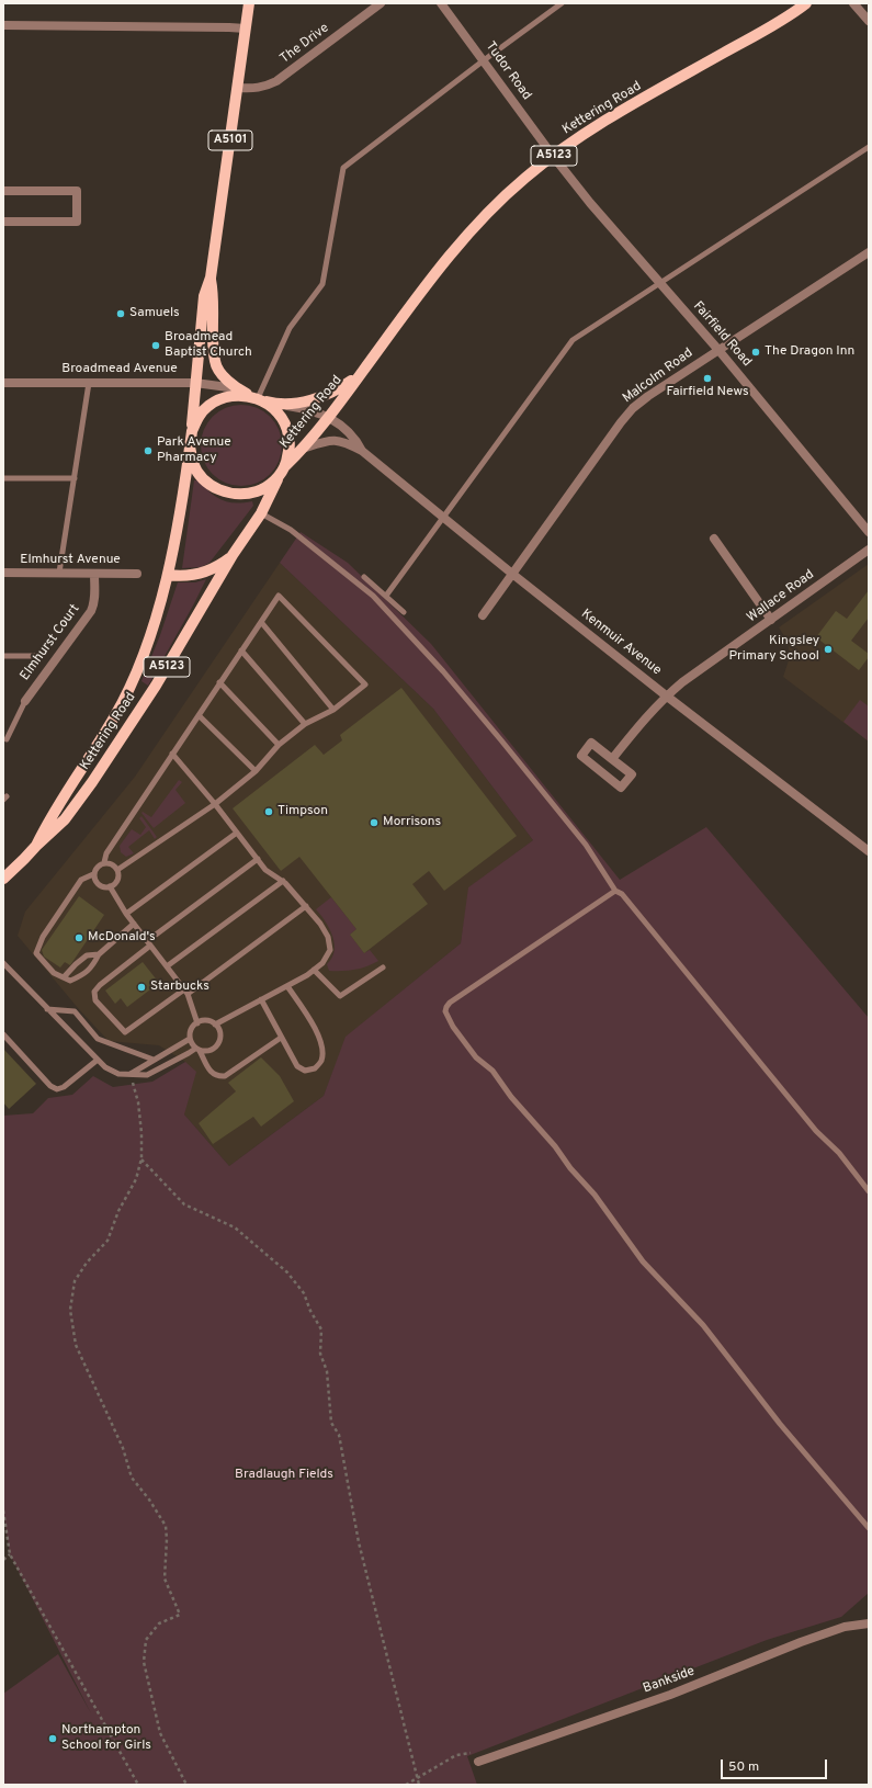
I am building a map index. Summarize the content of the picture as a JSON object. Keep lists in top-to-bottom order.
{
  "streets": {
    "main road": ["Kettering Road", "A5101", "A5123"],
    "street": [
      "The Drive",
      "Tudor Road",
      "Fairfield Road",
      "Broadmead Avenue",
      "Malcolm Road",
      "Elmhurst Avenue",
      "Wallace Road",
      "Elmhurst Court",
      "Kenmuir Avenue",
      "Bankside"
    ]
  },
  "crossings": [
    ["The Drive", "A5101"],
    ["Tudor Road", "Kettering Road"],
    ["Tudor Road", "Fairfield Road"],
    ["Kettering Road", "A5101"],
    ["Kettering Road", "Fairfield Road"],
    ["Kettering Road", "Kenmuir Avenue"],
    ["A5101", "Broadmead Avenue"],
    ["Fairfield Road", "Malcolm Road"],
    ["Malcolm Road", "Kenmuir Avenue"],
    ["Elmhurst Avenue", "Elmhurst Court"],
    ["Wallace Road", "Kenmuir Avenue"]
  ],
  "parks": ["Bradlaugh Fields"],
  "places": [
    "Samuels",
    "Broadmead Baptist Church",
    "The Dragon Inn",
    "Fairfield News",
    "Park Avenue Pharmacy",
    "Kingsley Primary School",
    "Timpson",
    "Morrisons",
    "McDonald's",
    "Starbucks",
    "Northampton School for Girls"
  ],
  "scale_bar": "50 m"
}
